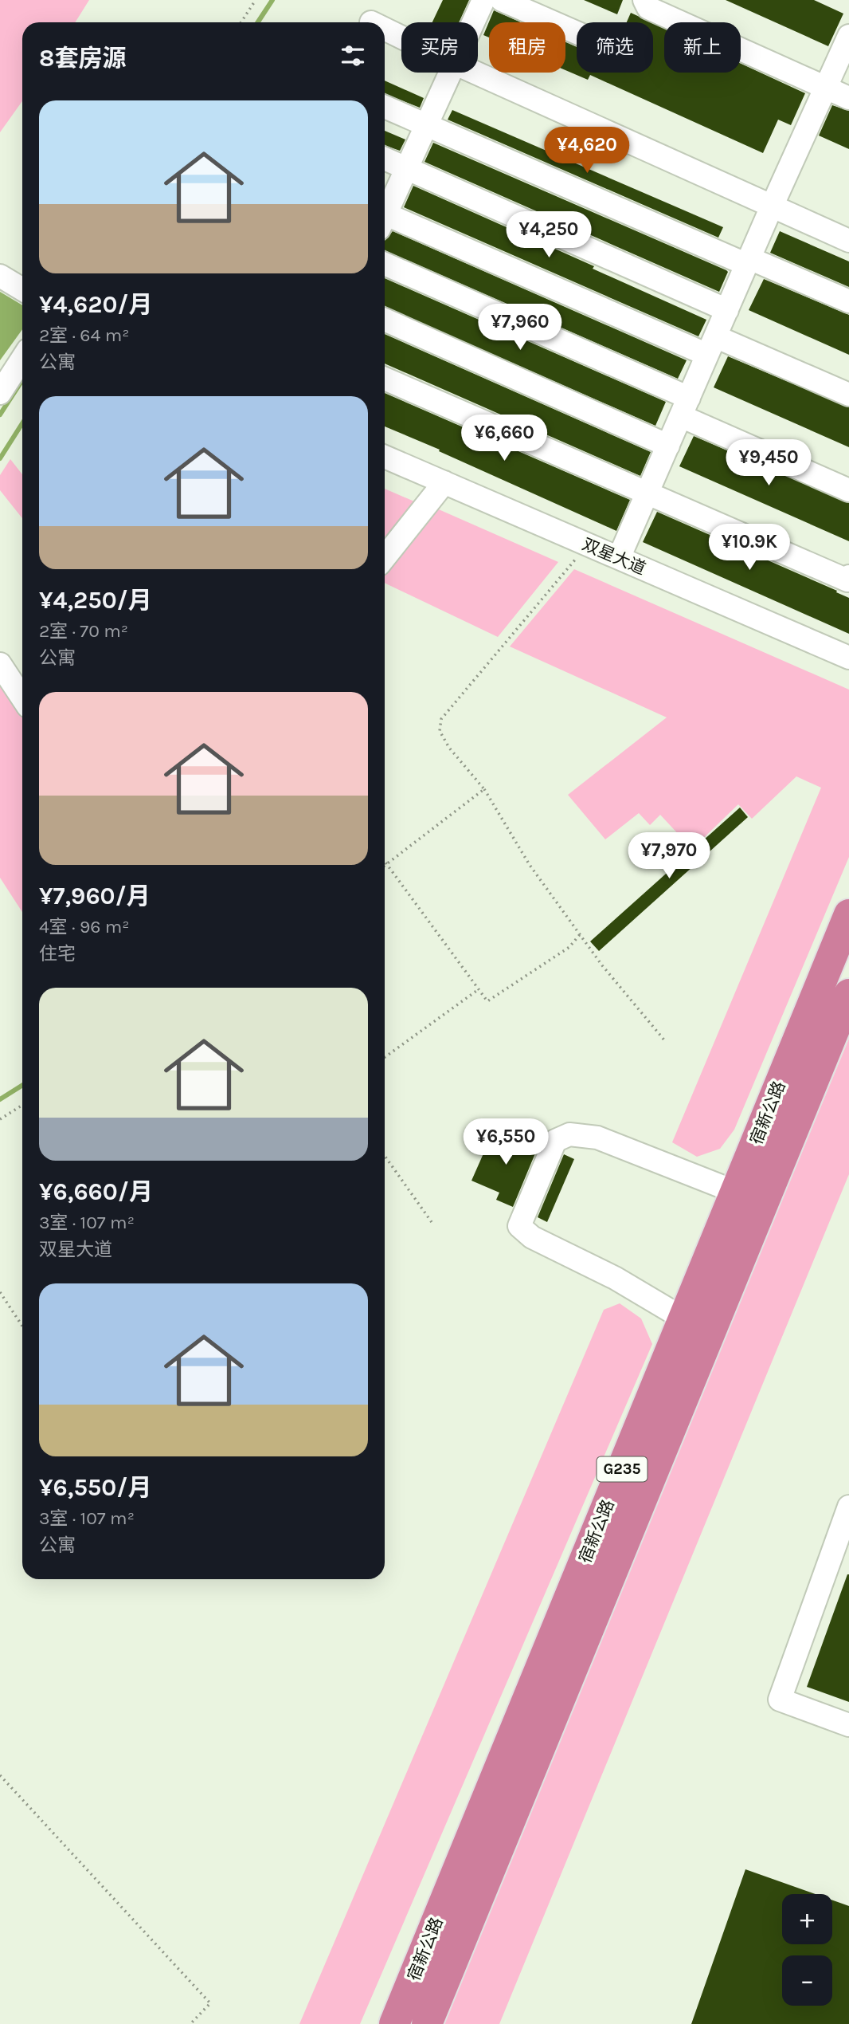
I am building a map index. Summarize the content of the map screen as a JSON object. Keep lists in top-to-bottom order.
{
  "streets": {
    "highway": ["宿新公路", "G235"],
    "street": ["双星大道"]
  },
  "page": {
    "chip": [
      "买房",
      "租房",
      "筛选",
      "新上"
    ],
    "heading": "8套房源",
    "list": [
      {
        "name": "¥4,620/月",
        "note": "2室 · 64 m² · 公寓"
      },
      {
        "name": "¥4,250/月",
        "note": "2室 · 70 m² · 公寓"
      },
      {
        "name": "¥7,960/月",
        "note": "4室 · 96 m² · 住宅"
      },
      {
        "name": "¥6,660/月",
        "note": "3室 · 107 m² · 双星大道"
      },
      {
        "name": "¥6,550/月",
        "note": "3室 · 107 m² · 公寓"
      }
    ],
    "price": [
      "¥4,620",
      "¥4,250",
      "¥7,960",
      "¥6,660",
      "¥9,450",
      "¥10.9K",
      "¥7,970",
      "¥6,550"
    ],
    "map_buttons": ["+", "−"]
  }
}
